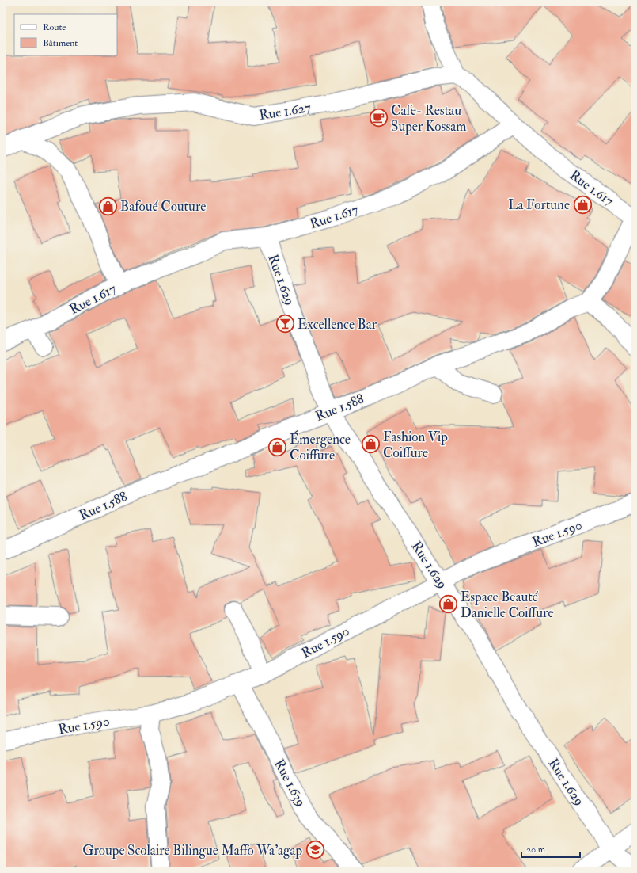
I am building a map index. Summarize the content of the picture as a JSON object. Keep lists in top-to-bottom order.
{
  "streets": {
    "street": [
      "Rue 1.627",
      "Rue 1.617",
      "Rue 1.629",
      "Rue 1.588",
      "Rue 1.590",
      "Rue 1.639"
    ]
  },
  "crossings": [
    ["Rue 1.617", "Rue 1.629"],
    ["Rue 1.629", "Rue 1.588"],
    ["Rue 1.629", "Rue 1.590"],
    ["Rue 1.590", "Rue 1.639"]
  ],
  "places": {
    "cafe": ["Cafe- Restau Super Kossam"],
    "shop": [
      "La Fortune",
      "Bafoué Couture",
      "Fashion Vip Coiffure",
      "Émergence Coiffure",
      "Espace Beauté Danielle Coiffure"
    ],
    "bar": ["Excellence Bar"],
    "school or university": ["Groupe Scolaire Bilingue Maffo Wa'agap"]
  },
  "legend": ["Route", "Bâtiment"],
  "scale_bar": "20 m"
}
